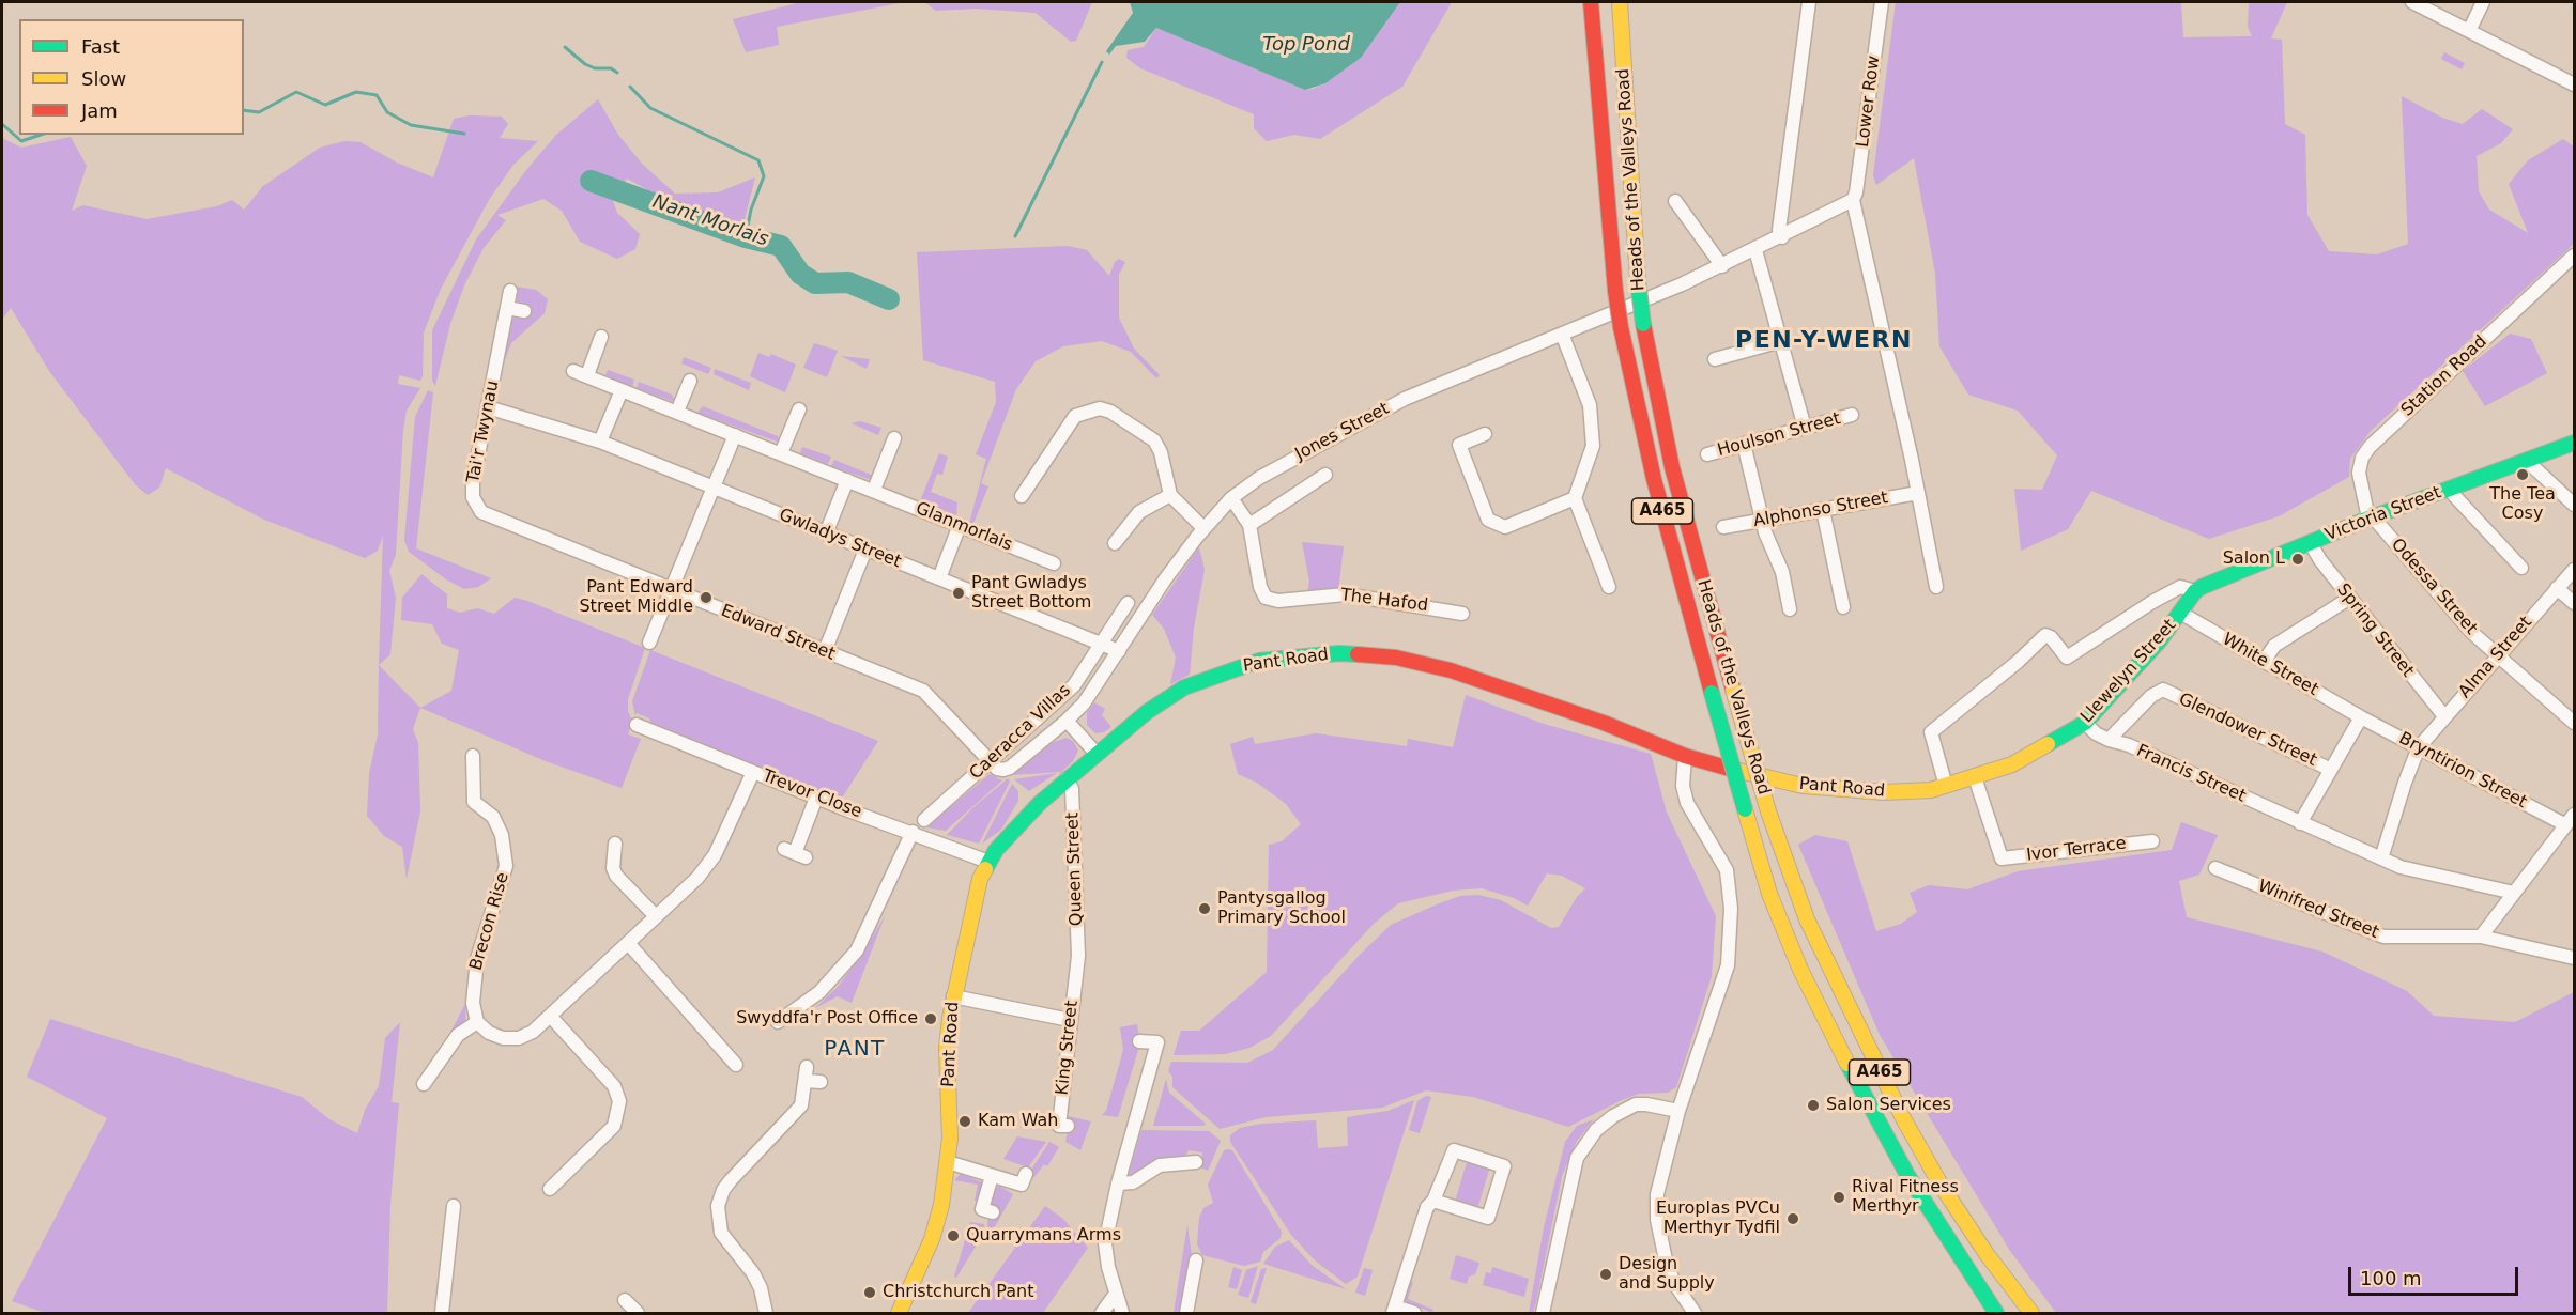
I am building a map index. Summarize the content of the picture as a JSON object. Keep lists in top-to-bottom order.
{
  "streets": {
    "main road": [
      "Heads of the Valleys Road",
      "A465",
      "Victoria Street",
      "Pant Road",
      "Llewelyn Street"
    ],
    "street": [
      "Lower Row",
      "Station Road",
      "Tai'r Twynau",
      "Jones Street",
      "Houlson Street",
      "Alphonso Street",
      "Glanmorlais",
      "Gwladys Street",
      "Odessa Street",
      "The Hafod",
      "Spring Street",
      "Edward Street",
      "Alma Street",
      "White Street",
      "Glendower Street",
      "Caeracca Villas",
      "Bryntirion Street",
      "Francis Street",
      "Trevor Close",
      "Ivor Terrace",
      "Queen Street",
      "Winifred Street",
      "Brecon Rise",
      "King Street"
    ]
  },
  "crossings": [
    ["Lower Row", "Jones Street"],
    ["Station Road", "Victoria Street"],
    ["Station Road", "Odessa Street"],
    ["Tai'r Twynau", "Gwladys Street"],
    ["Tai'r Twynau", "Edward Street"],
    ["Jones Street", "Gwladys Street"],
    ["Jones Street", "The Hafod"],
    ["Jones Street", "Edward Street"],
    ["Victoria Street", "Odessa Street"],
    ["Victoria Street", "Spring Street"],
    ["Victoria Street", "Llewelyn Street"],
    ["Gwladys Street", "Caeracca Villas"],
    ["Odessa Street", "Alma Street"],
    ["Spring Street", "Alma Street"],
    ["Edward Street", "Caeracca Villas"],
    ["Alma Street", "Bryntirion Street"],
    ["Alma Street", "Francis Street"],
    ["Pant Road", "Llewelyn Street"],
    ["Pant Road", "Trevor Close"],
    ["Pant Road", "Queen Street"],
    ["White Street", "Llewelyn Street"],
    ["White Street", "Bryntirion Street"],
    ["Llewelyn Street", "Francis Street"],
    ["Llewelyn Street", "Ivor Terrace"],
    ["Glendower Street", "Francis Street"],
    ["Queen Street", "King Street"]
  ],
  "districts": ["PEN-Y-WERN", "PANT"],
  "water": ["Top Pond", "Nant Morlais"],
  "places": [
    "The Tea Cosy",
    "Salon L",
    "Pant Gwladys Street Bottom",
    "Pant Edward Street Middle",
    "Pantysgallog Primary School",
    "Swyddfa'r Post Office",
    "Salon Services",
    "Kam Wah",
    "Rival Fitness Merthyr",
    "Europlas PVCu Merthyr Tydfil",
    "Quarrymans Arms",
    "Design and Supply",
    "Christchurch Pant"
  ],
  "legend": ["Fast", "Slow", "Jam"],
  "scale_bar": "100 m"
}
